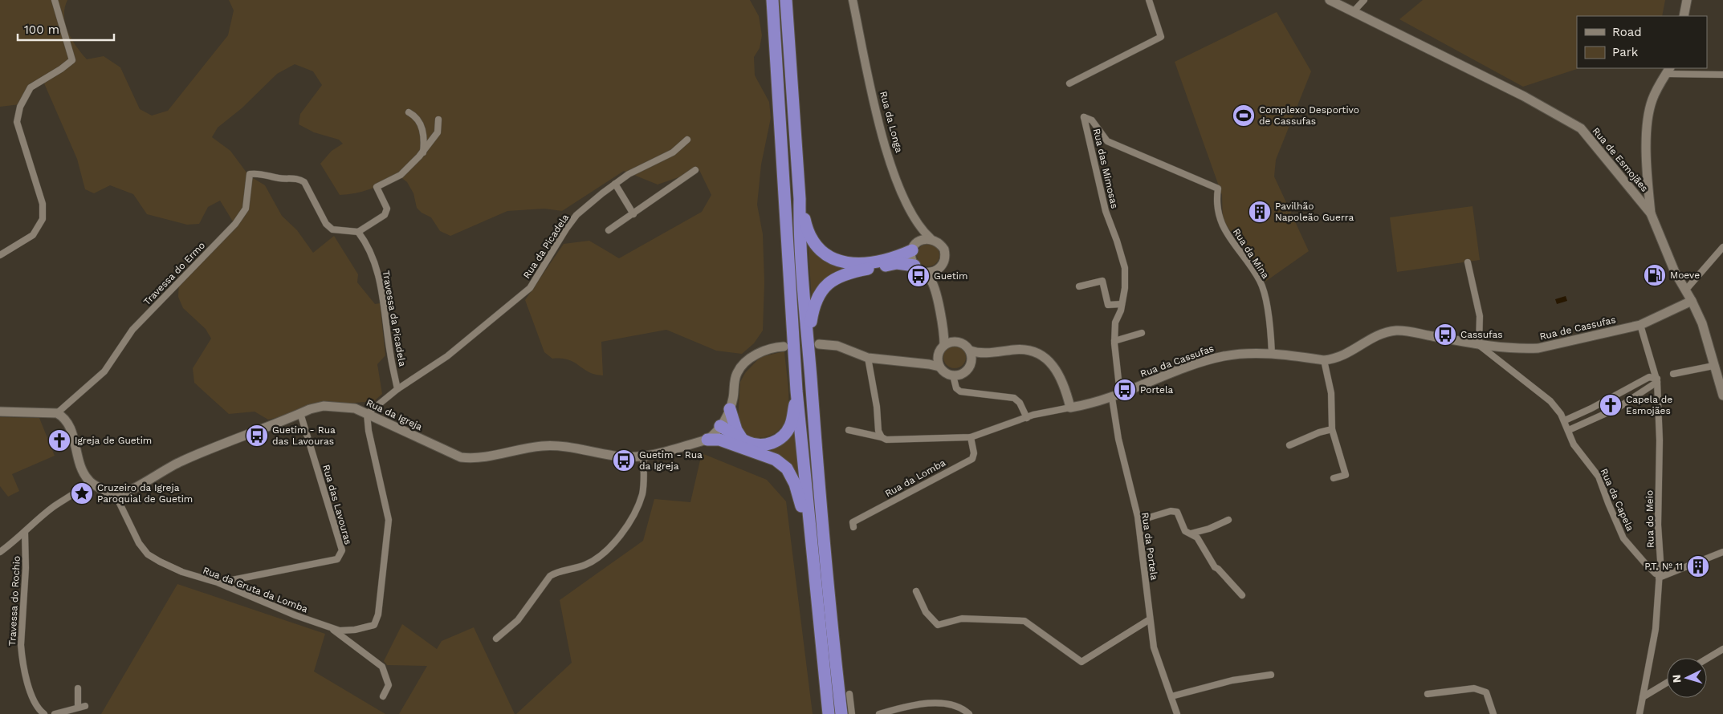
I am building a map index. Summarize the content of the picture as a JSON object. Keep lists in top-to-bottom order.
{
  "streets": {
    "main road": [
      "Rua da Longa",
      "Rua de Esmojães",
      "Rua de Cassufas",
      "Rua da Cassufas",
      "Rua da Igreja"
    ],
    "street": [
      "Rua das Mimosas",
      "Rua da Picadela",
      "Rua da Mina",
      "Travessa do Ermo",
      "Travessa da Picadela",
      "Rua da Lomba",
      "Rua da Capela",
      "Rua das Lavouras",
      "Rua do Meio",
      "Rua da Portela",
      "Rua da Gruta da Lomba",
      "Travessa do Rochio"
    ]
  },
  "crossings": [
    ["Rua de Esmojães", "Rua de Cassufas"],
    ["Rua das Mimosas", "Rua da Mina"],
    ["Rua das Mimosas", "Rua da Cassufas"],
    ["Rua das Mimosas", "Rua da Portela"],
    ["Rua da Picadela", "Travessa da Picadela"],
    ["Rua da Picadela", "Rua da Igreja"],
    ["Rua da Mina", "Rua da Cassufas"],
    ["Travessa do Ermo", "Travessa da Picadela"],
    ["Rua de Cassufas", "Rua da Cassufas"],
    ["Rua de Cassufas", "Rua da Capela"],
    ["Rua de Cassufas", "Rua do Meio"],
    ["Rua da Cassufas", "Rua da Lomba"],
    ["Rua da Cassufas", "Rua da Capela"],
    ["Rua da Cassufas", "Rua da Portela"],
    ["Rua da Igreja", "Rua das Lavouras"],
    ["Rua da Igreja", "Rua da Gruta da Lomba"],
    ["Rua da Capela", "Rua do Meio"],
    ["Rua das Lavouras", "Rua da Gruta da Lomba"]
  ],
  "places": {
    "sports": ["Complexo Desportivo de Cassufas"],
    "building": ["Pavilhão Napoleão Guerra", "P.T. Nº 11"],
    "fuel station": ["Moeve"],
    "bus stop": [
      "Guetim",
      "Cassufas",
      "Portela",
      "Guetim - Rua das Lavouras",
      "Guetim - Rua da Igreja"
    ],
    "church": ["Capela de Esmojães", "Igreja de Guetim"],
    "place": ["Cruzeiro da Igreja Paroquial de Guetim"]
  },
  "legend": ["Road", "Park"],
  "scale_bar": "100 m",
  "north": "left"
}
